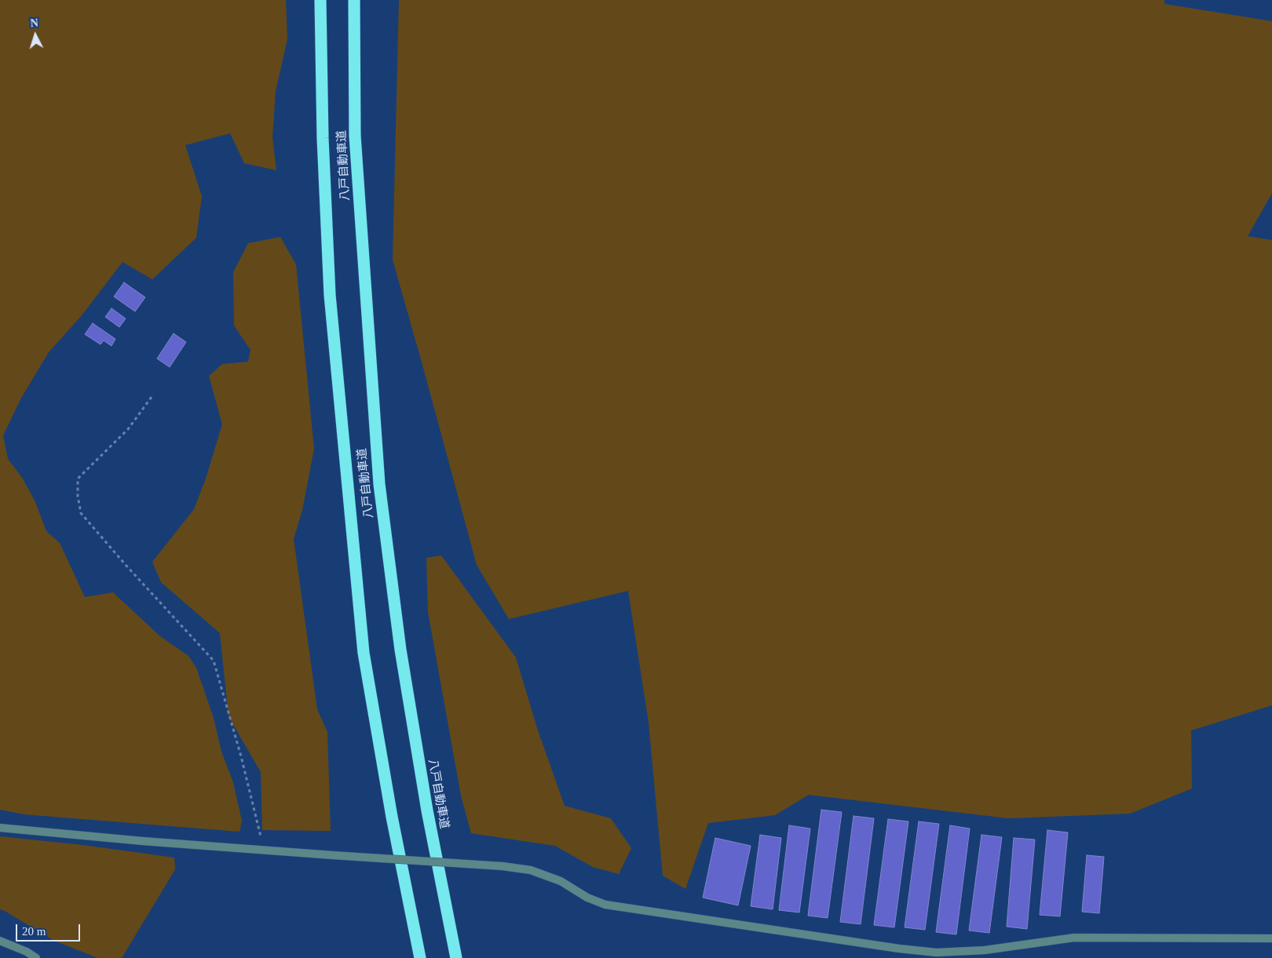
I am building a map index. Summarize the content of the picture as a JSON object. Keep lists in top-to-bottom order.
{
  "streets": {
    "highway": ["八戸自動車道"]
  },
  "scale_bar": "20 m",
  "north": "top"
}
